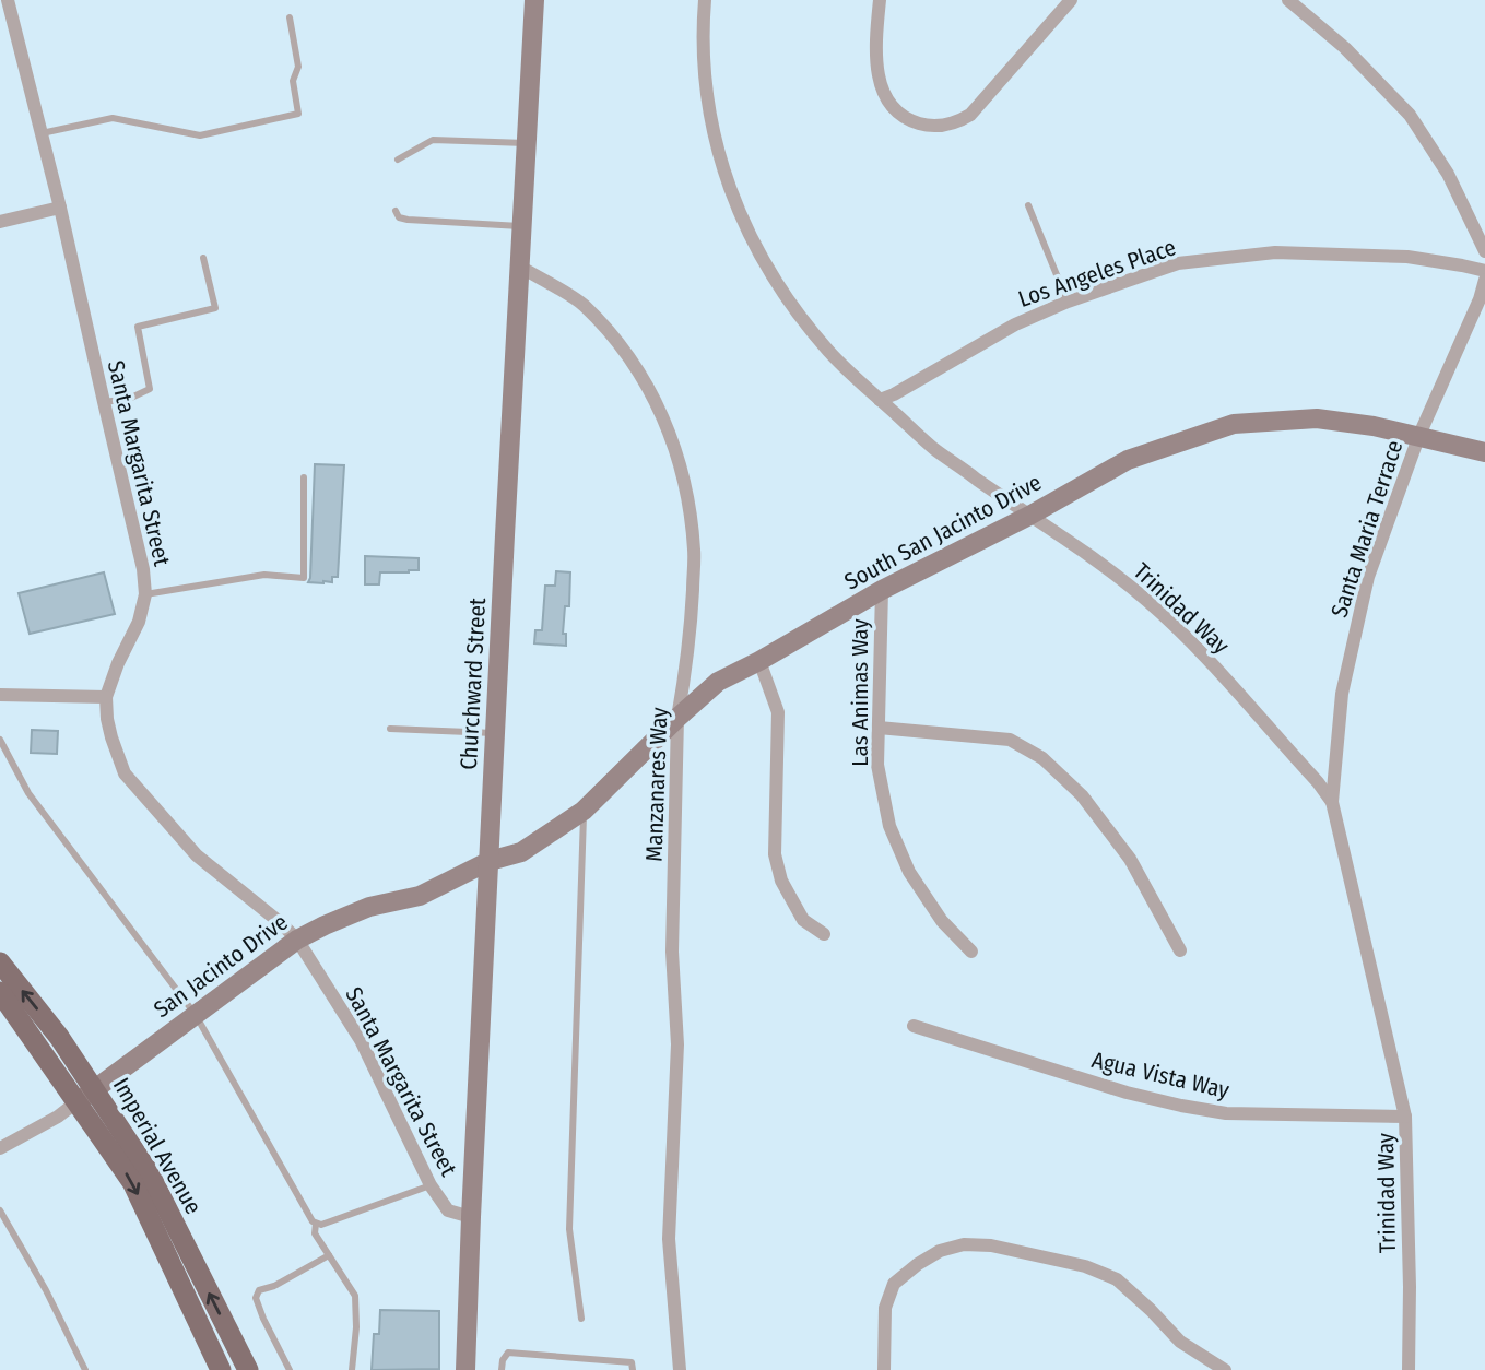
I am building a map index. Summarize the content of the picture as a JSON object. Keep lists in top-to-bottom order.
{
  "streets": {
    "main road": ["Imperial Avenue"],
    "street": [
      "Los Angeles Place",
      "Santa Margarita Street",
      "Santa Maria Terrace",
      "South San Jacinto Drive",
      "Trinidad Way",
      "Churchward Street",
      "Las Animas Way",
      "Manzanares Way",
      "San Jacinto Drive",
      "Agua Vista Way"
    ]
  },
  "crossings": [
    ["Los Angeles Place", "Trinidad Way"],
    ["Santa Margarita Street", "Churchward Street"],
    ["Santa Margarita Street", "San Jacinto Drive"],
    ["Santa Maria Terrace", "South San Jacinto Drive"],
    ["Santa Maria Terrace", "Trinidad Way"],
    ["South San Jacinto Drive", "Trinidad Way"],
    ["South San Jacinto Drive", "Churchward Street"],
    ["South San Jacinto Drive", "Las Animas Way"],
    ["South San Jacinto Drive", "Manzanares Way"],
    ["South San Jacinto Drive", "San Jacinto Drive"],
    ["Trinidad Way", "Agua Vista Way"],
    ["Churchward Street", "Manzanares Way"],
    ["Churchward Street", "San Jacinto Drive"],
    ["San Jacinto Drive", "Imperial Avenue"]
  ]
}
